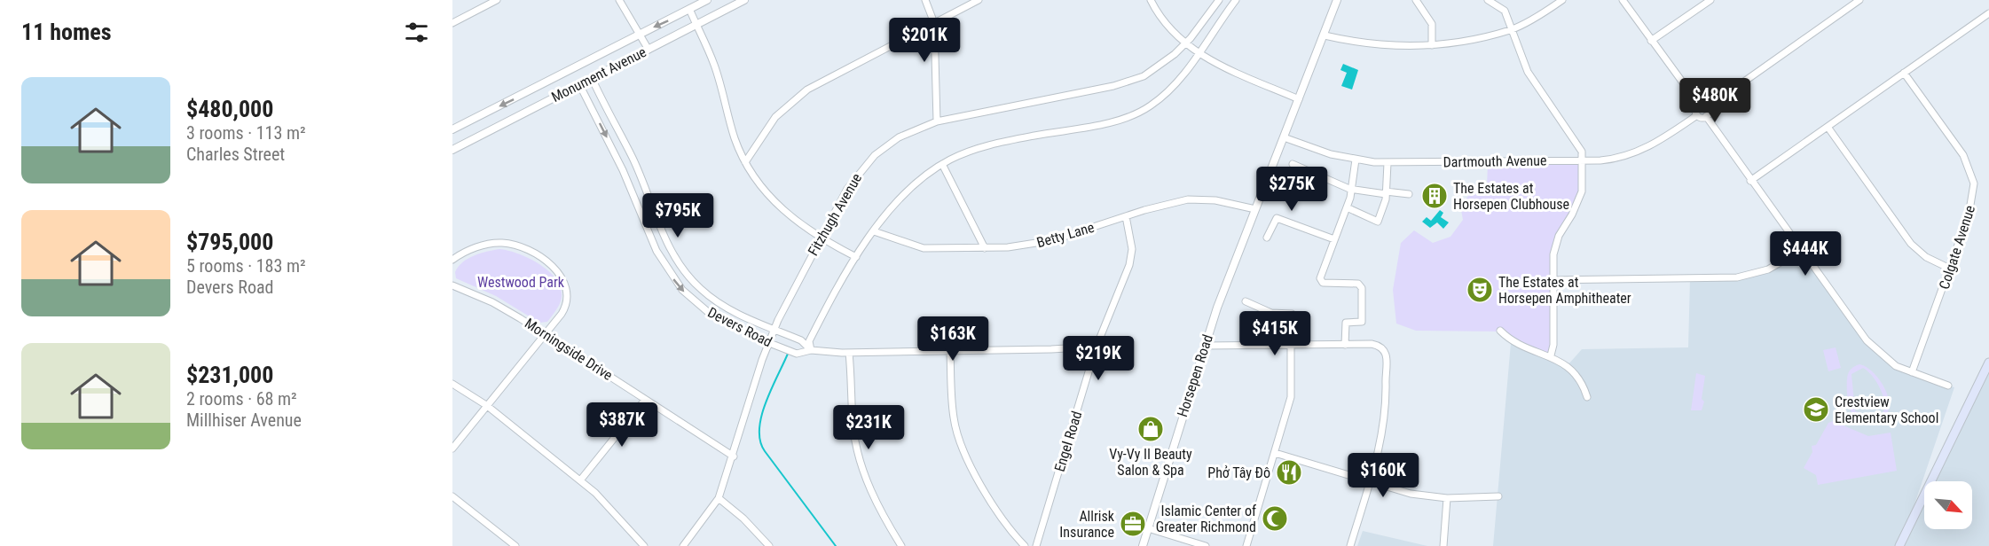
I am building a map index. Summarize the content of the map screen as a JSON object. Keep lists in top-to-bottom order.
{
  "streets": {
    "street": [
      "Monument Avenue",
      "Dartmouth Avenue",
      "Fitzhugh Avenue",
      "Betty Lane",
      "Colgate Avenue",
      "Devers Road",
      "Morningside Drive",
      "Horsepen Road",
      "Engel Road"
    ]
  },
  "crossings": [
    ["Monument Avenue", "Devers Road"],
    ["Dartmouth Avenue", "Horsepen Road"],
    ["Fitzhugh Avenue", "Devers Road"],
    ["Fitzhugh Avenue", "Morningside Drive"],
    ["Betty Lane", "Horsepen Road"],
    ["Betty Lane", "Engel Road"],
    ["Devers Road", "Engel Road"]
  ],
  "parks": ["Westwood Park"],
  "places": {
    "building": ["The Estates at Horsepen Clubhouse"],
    "theatre": ["The Estates at Horsepen Amphitheater"],
    "school or university": ["Crestview Elementary School"],
    "shop": ["Vy-Vy II Beauty Salon & Spa"],
    "restaurant": ["Phở Tây Đô"],
    "mosque": ["Islamic Center of Greater Richmond"],
    "office": ["Allrisk Insurance"]
  },
  "north": "bottom right",
  "page": {
    "heading": "11 homes",
    "price": [
      "$201K",
      "$480K",
      "$275K",
      "$795K",
      "$444K",
      "$415K",
      "$163K",
      "$219K",
      "$387K",
      "$231K",
      "$160K"
    ],
    "list": [
      {
        "name": "$480,000",
        "note": "3 rooms · 113 m² · Charles Street"
      },
      {
        "name": "$795,000",
        "note": "5 rooms · 183 m² · Devers Road"
      },
      {
        "name": "$231,000",
        "note": "2 rooms · 68 m² · Millhiser Avenue"
      }
    ]
  }
}
